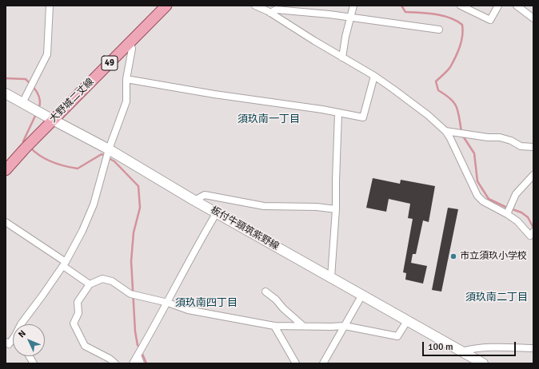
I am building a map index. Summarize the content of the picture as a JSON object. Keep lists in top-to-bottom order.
{
  "streets": {
    "main road": ["49", "大野城二丈線", "板付牛頸筑紫野線"]
  },
  "crossings": [
    ["大野城二丈線", "板付牛頸筑紫野線"]
  ],
  "districts": ["須玖南一丁目", "須玖南二丁目", "須玖南四丁目"],
  "places": ["市立須玖小学校"],
  "scale_bar": "100 m",
  "north": "top left"
}
